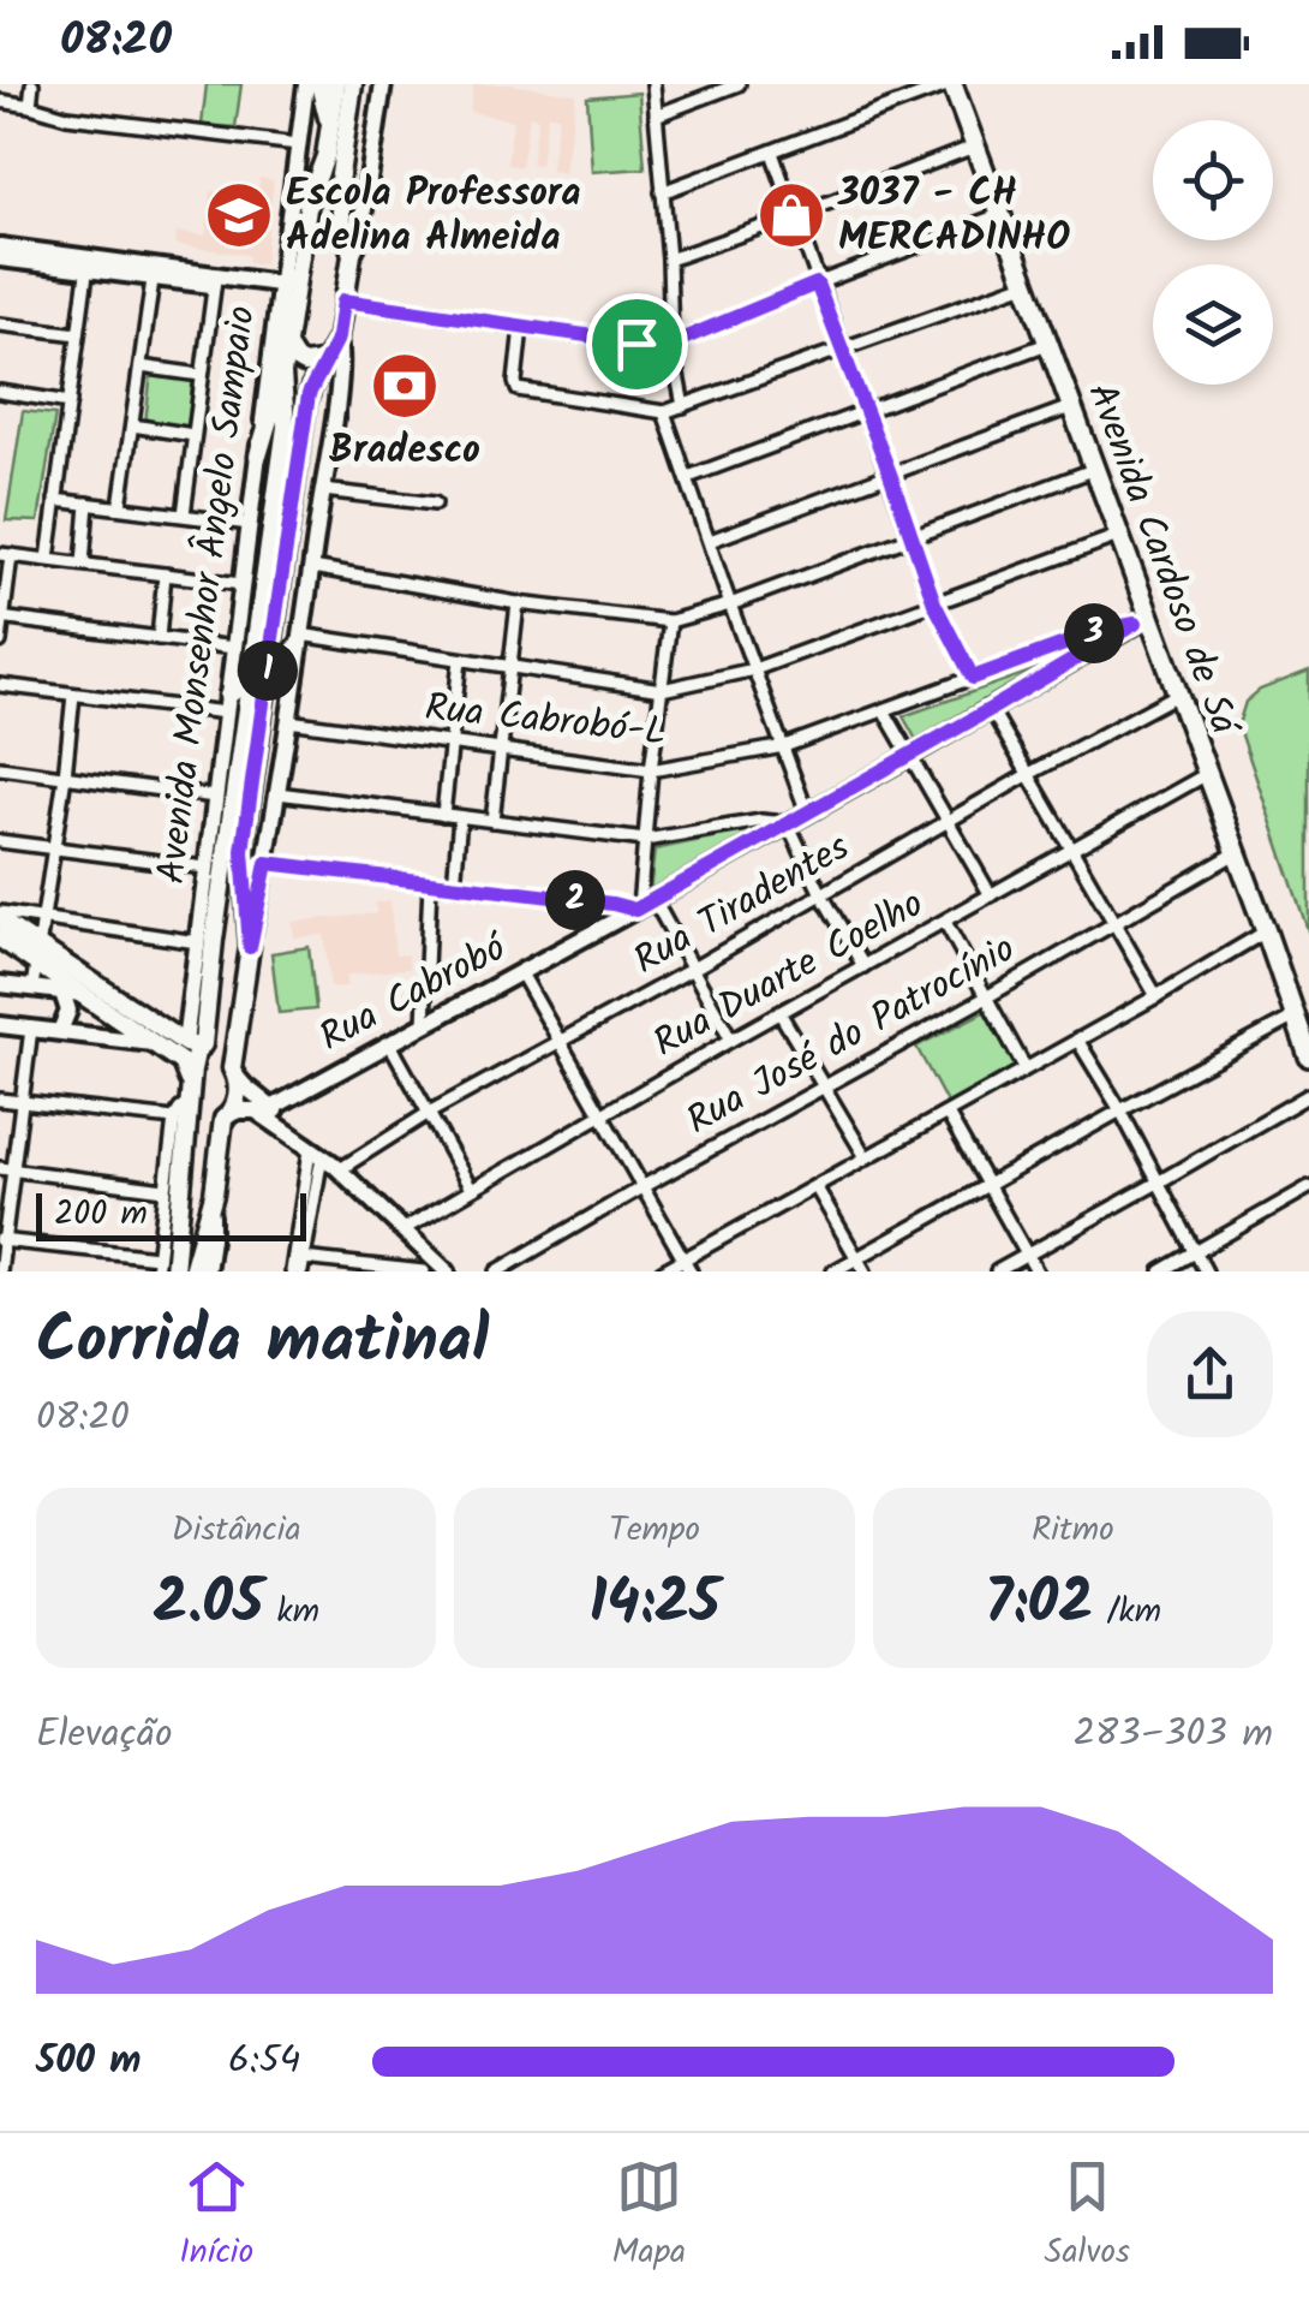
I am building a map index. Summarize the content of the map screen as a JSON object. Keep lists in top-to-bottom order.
{
  "streets": {
    "highway": ["Avenida Cardoso de Sá"],
    "main road": ["Avenida Monsenhor Ângelo Sampaio"],
    "street": [
      "Rua Cabrobó-L",
      "Rua Tiradentes",
      "Rua Duarte Coelho",
      "Rua Cabrobó",
      "Rua José do Patrocínio"
    ]
  },
  "crossings": [
    ["Avenida Cardoso de Sá", "Rua Cabrobó-L"],
    ["Avenida Cardoso de Sá", "Rua Tiradentes"],
    ["Avenida Cardoso de Sá", "Rua Duarte Coelho"],
    ["Avenida Cardoso de Sá", "Rua Cabrobó"],
    ["Avenida Cardoso de Sá", "Rua José do Patrocínio"],
    ["Avenida Monsenhor Ângelo Sampaio", "Rua Cabrobó-L"],
    ["Rua Cabrobó-L", "Rua Cabrobó"]
  ],
  "places": {
    "school or university": ["Escola Professora Adelina Almeida"],
    "shop": ["3037 - CH MERCADINHO"],
    "bank": ["Bradesco"]
  },
  "scale_bar": "200 m",
  "page": {
    "status": "08:20",
    "pins": ["3", "1", "2"],
    "scale": "200 m",
    "heading": ["Corrida matinal", "08:20"],
    "stats": [
      ["Distância", "2.05 km"],
      ["Tempo", "14:25"],
      ["Ritmo", "7:02 /km"]
    ],
    "chart": ["Elevação", "283–303 m"],
    "list": [
      {
        "name": "500 m",
        "note": "6:54"
      }
    ],
    "tabs": ["Início", "Mapa", "Salvos"]
  }
}
